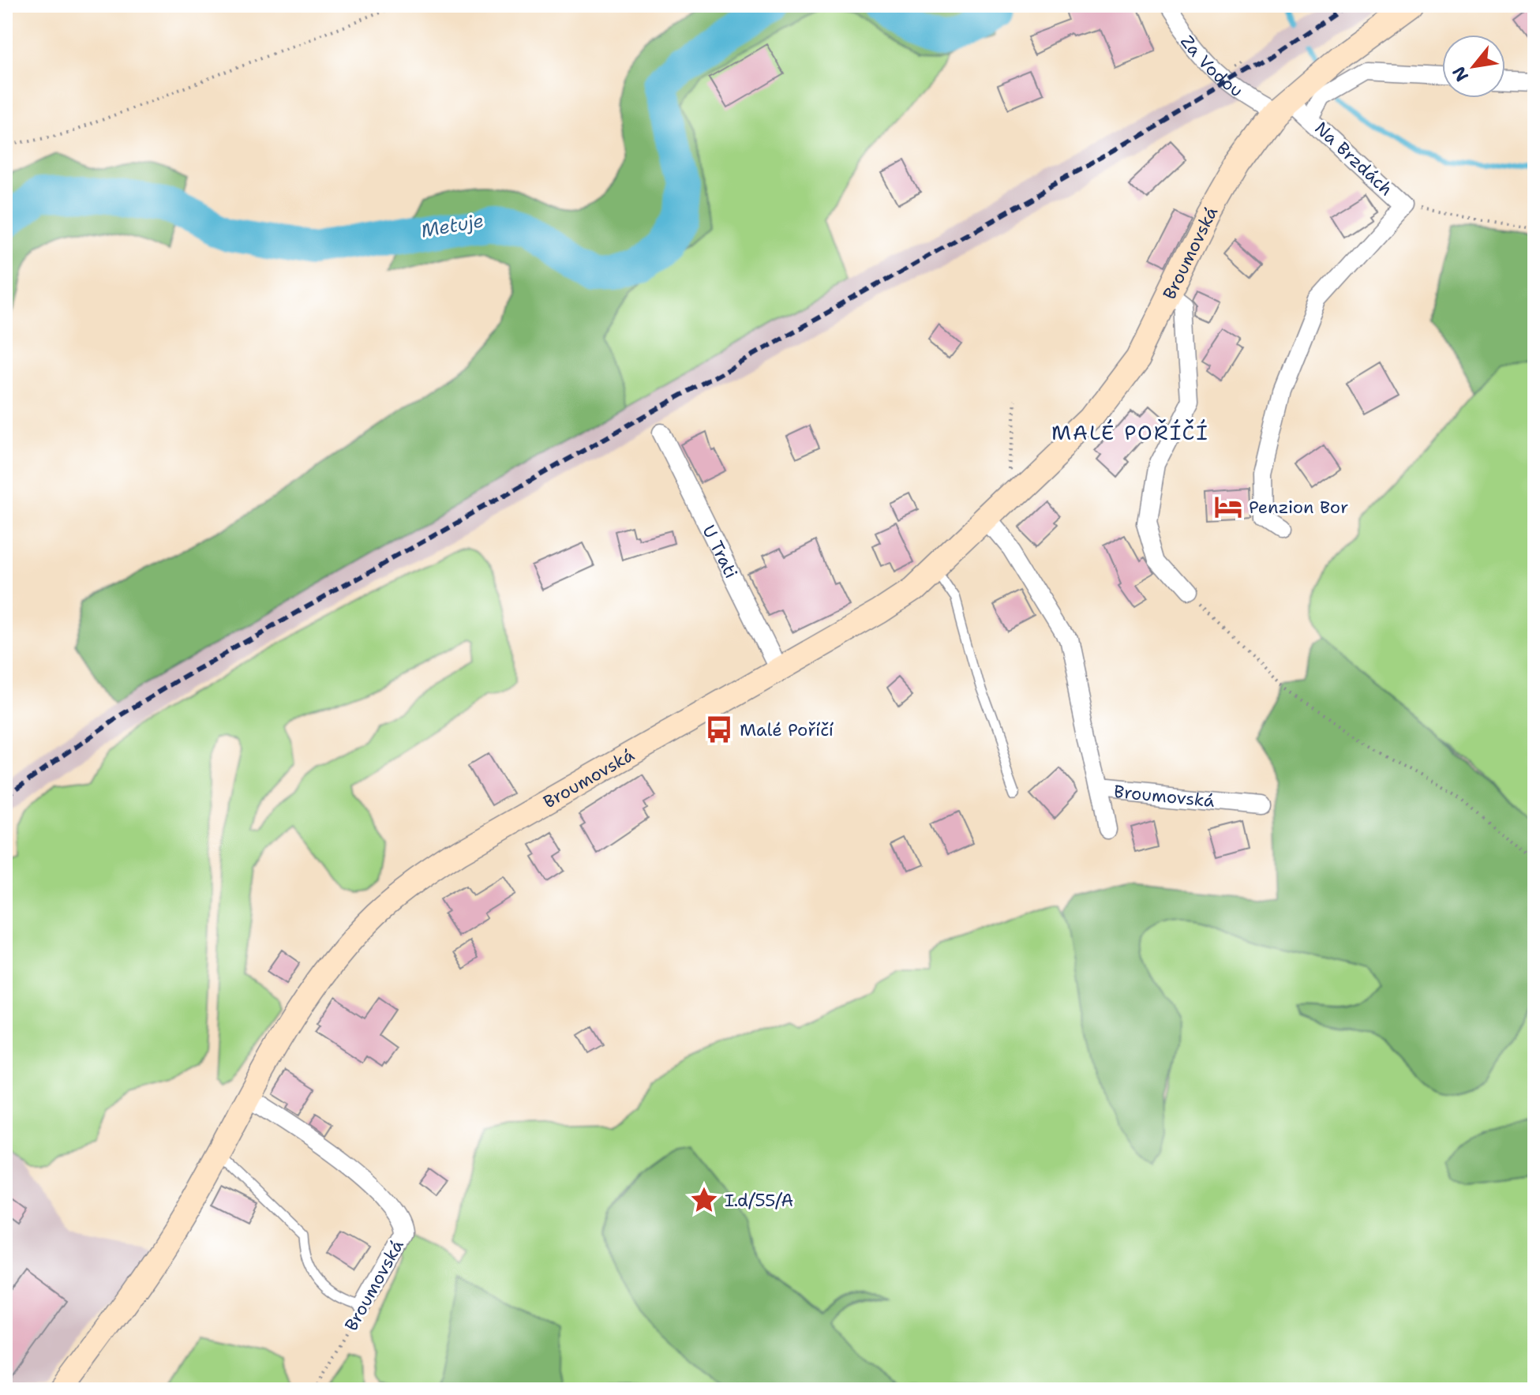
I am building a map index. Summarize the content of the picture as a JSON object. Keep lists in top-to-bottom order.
{
  "streets": {
    "main road": ["Broumovská"],
    "street": ["Za Vodou", "Na Brzdách", "U Trati"]
  },
  "crossings": [
    ["Za Vodou", "Na Brzdách"],
    ["Za Vodou", "Broumovská"],
    ["Na Brzdách", "Broumovská"],
    ["Broumovská", "U Trati"]
  ],
  "districts": ["MALÉ POŘÍČÍ"],
  "water": ["Metuje"],
  "places": {
    "hotel": ["Penzion Bor"],
    "bus stop": ["Malé Poříčí"],
    "place": ["I.d/55/A"]
  },
  "north": "bottom left"
}
